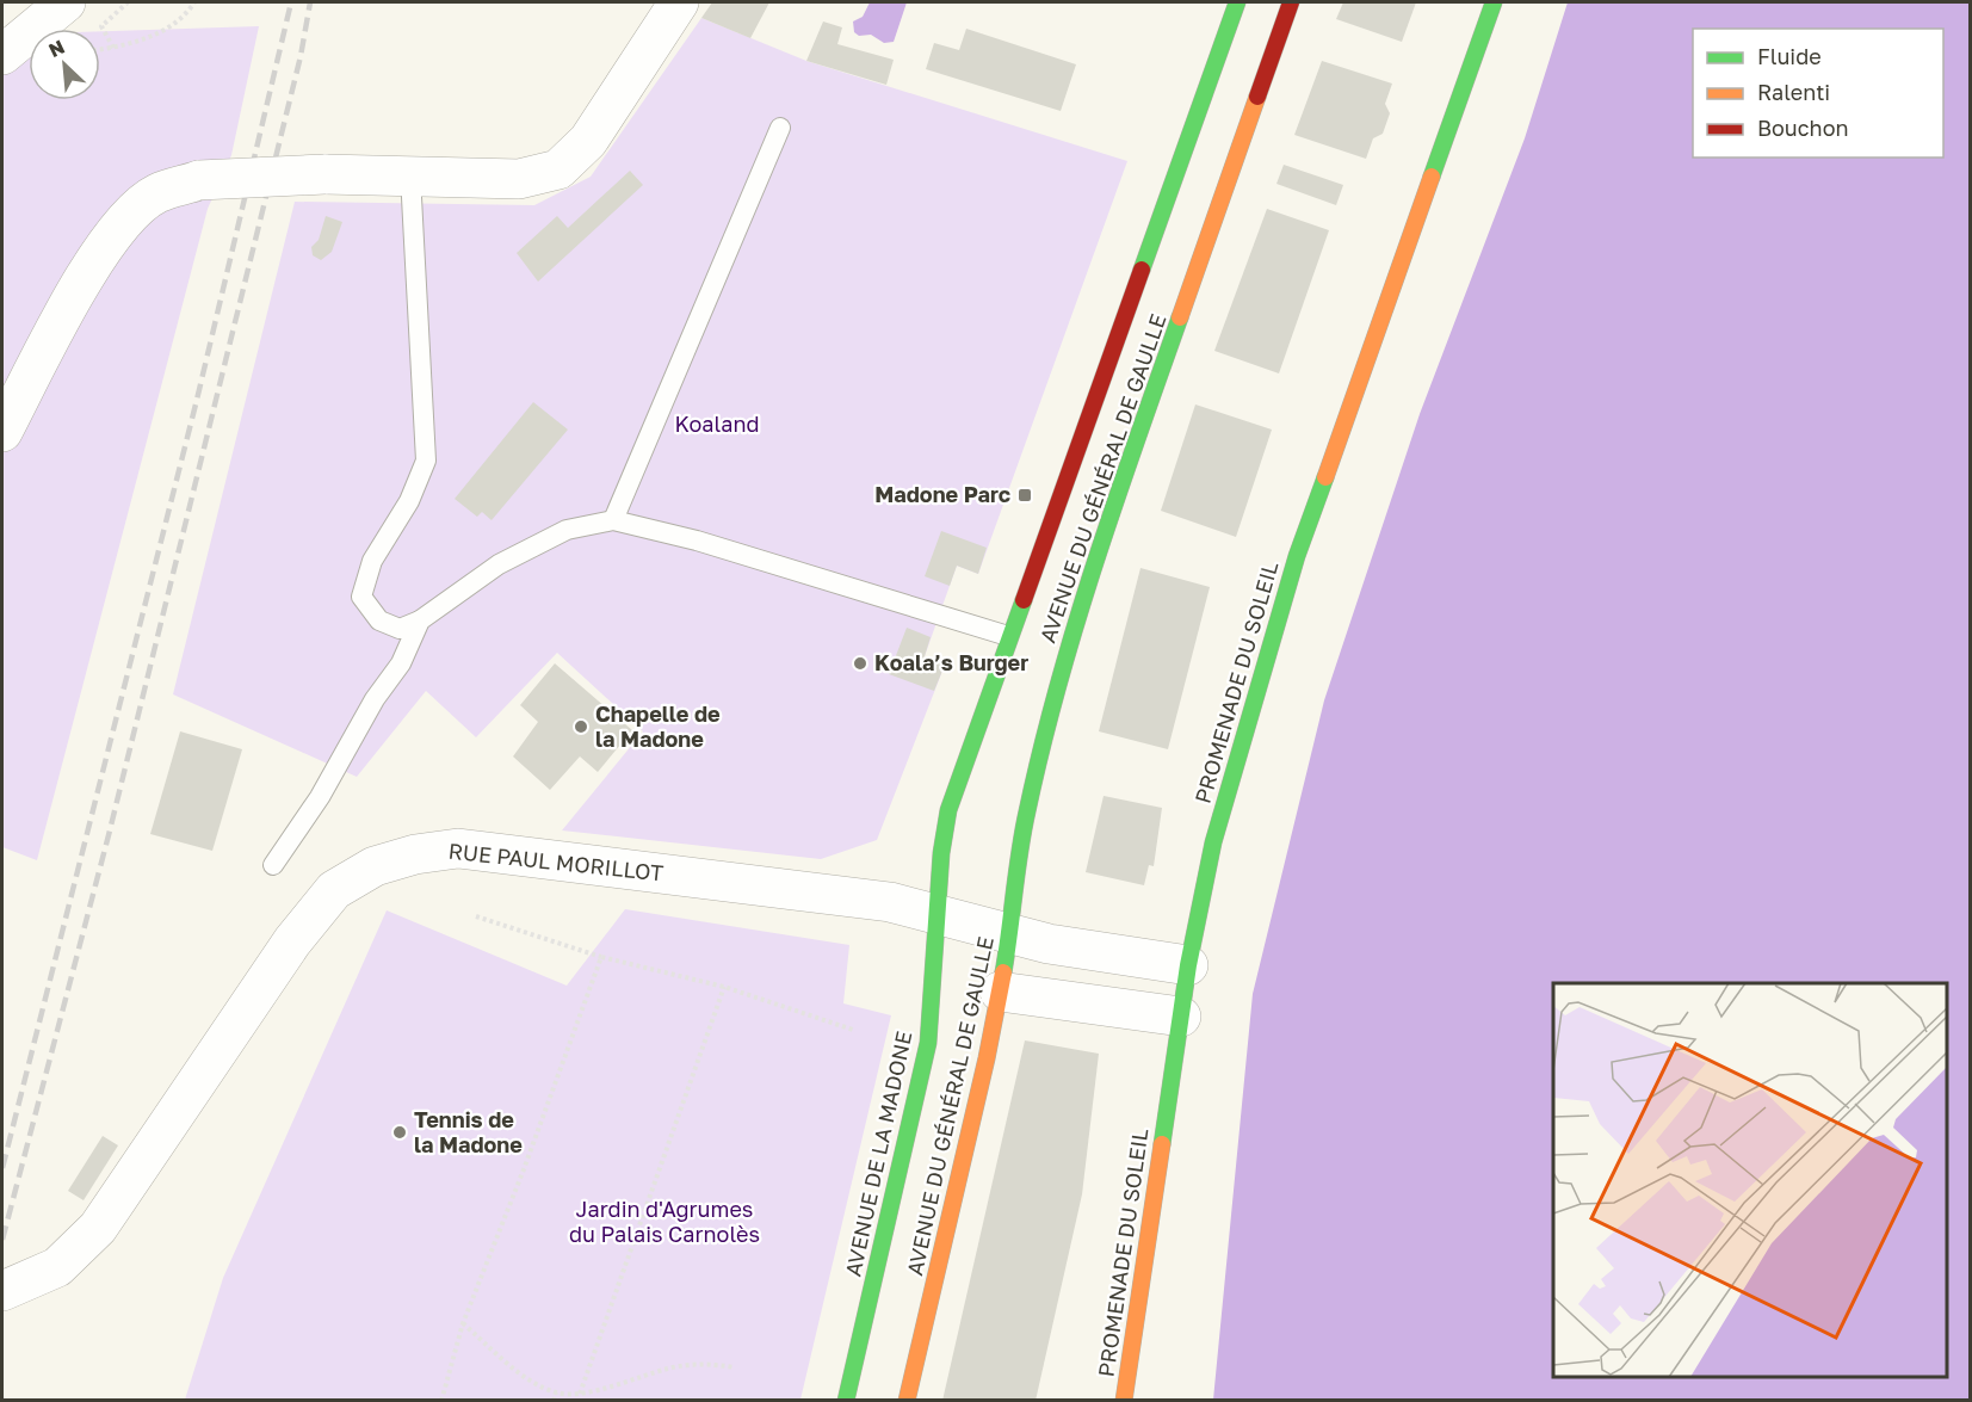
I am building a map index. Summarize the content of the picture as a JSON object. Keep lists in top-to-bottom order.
{
  "streets": {
    "main road": ["AVENUE DU GÉNÉRAL DE GAULLE", "PROMENADE DU SOLEIL", "AVENUE DE LA MADONE"],
    "street": ["RUE PAUL MORILLOT"]
  },
  "crossings": [
    ["AVENUE DU GÉNÉRAL DE GAULLE", "RUE PAUL MORILLOT"],
    ["AVENUE DU GÉNÉRAL DE GAULLE", "AVENUE DE LA MADONE"],
    ["PROMENADE DU SOLEIL", "RUE PAUL MORILLOT"],
    ["RUE PAUL MORILLOT", "AVENUE DE LA MADONE"]
  ],
  "parks": ["Koaland", "Jardin d'Agrumes du Palais Carnolès"],
  "places": {
    "transit": ["Madone Parc"],
    "other": ["Koala’s Burger", "Chapelle de la Madone", "Tennis de la Madone"]
  },
  "legend": ["Fluide", "Ralenti", "Bouchon"],
  "north": "top left"
}
